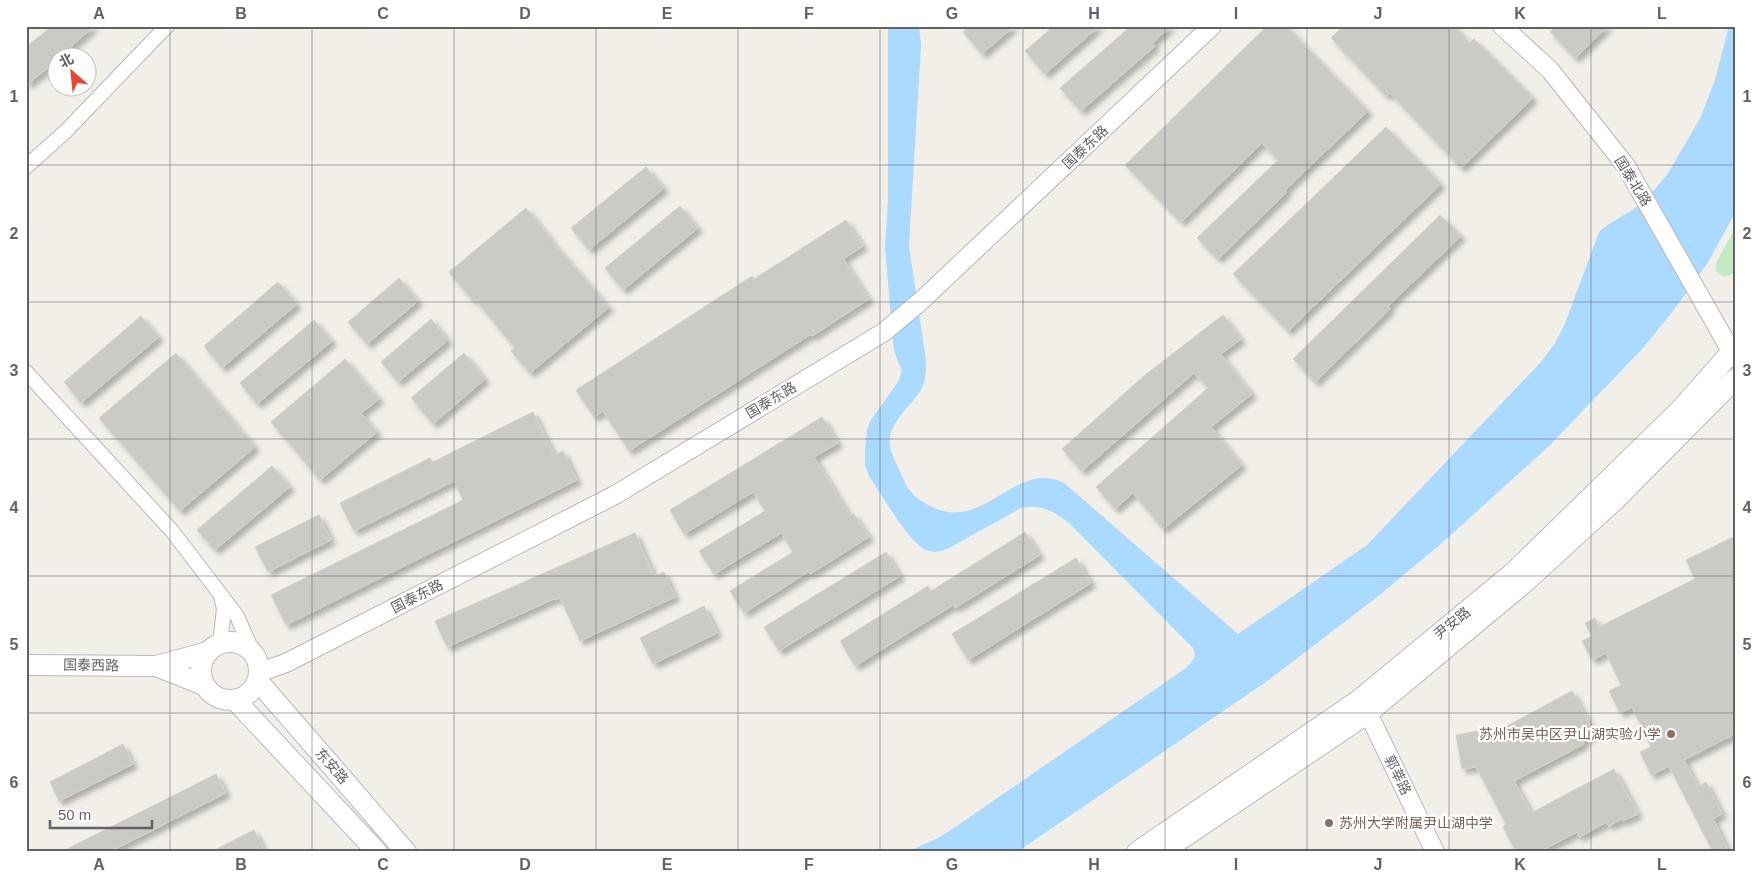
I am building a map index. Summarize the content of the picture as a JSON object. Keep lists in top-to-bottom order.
{
  "streets": {
    "main road": ["尹安路", "国泰西路", "东安路"],
    "street": ["国泰东路", "国泰北路", "郭莘路"]
  },
  "crossings": [
    ["国泰东路", "东安路"],
    ["国泰北路", "尹安路"],
    ["尹安路", "郭莘路"]
  ],
  "places": ["苏州市吴中区尹山湖实验小学", "苏州大学附属尹山湖中学"],
  "scale_bar": "50 m",
  "north": "top left",
  "grid": {
    "columns": [
      "A",
      "B",
      "C",
      "D",
      "E",
      "F",
      "G",
      "H",
      "I",
      "J",
      "K",
      "L"
    ],
    "rows": [
      "1",
      "2",
      "3",
      "4",
      "5",
      "6"
    ]
  }
}
